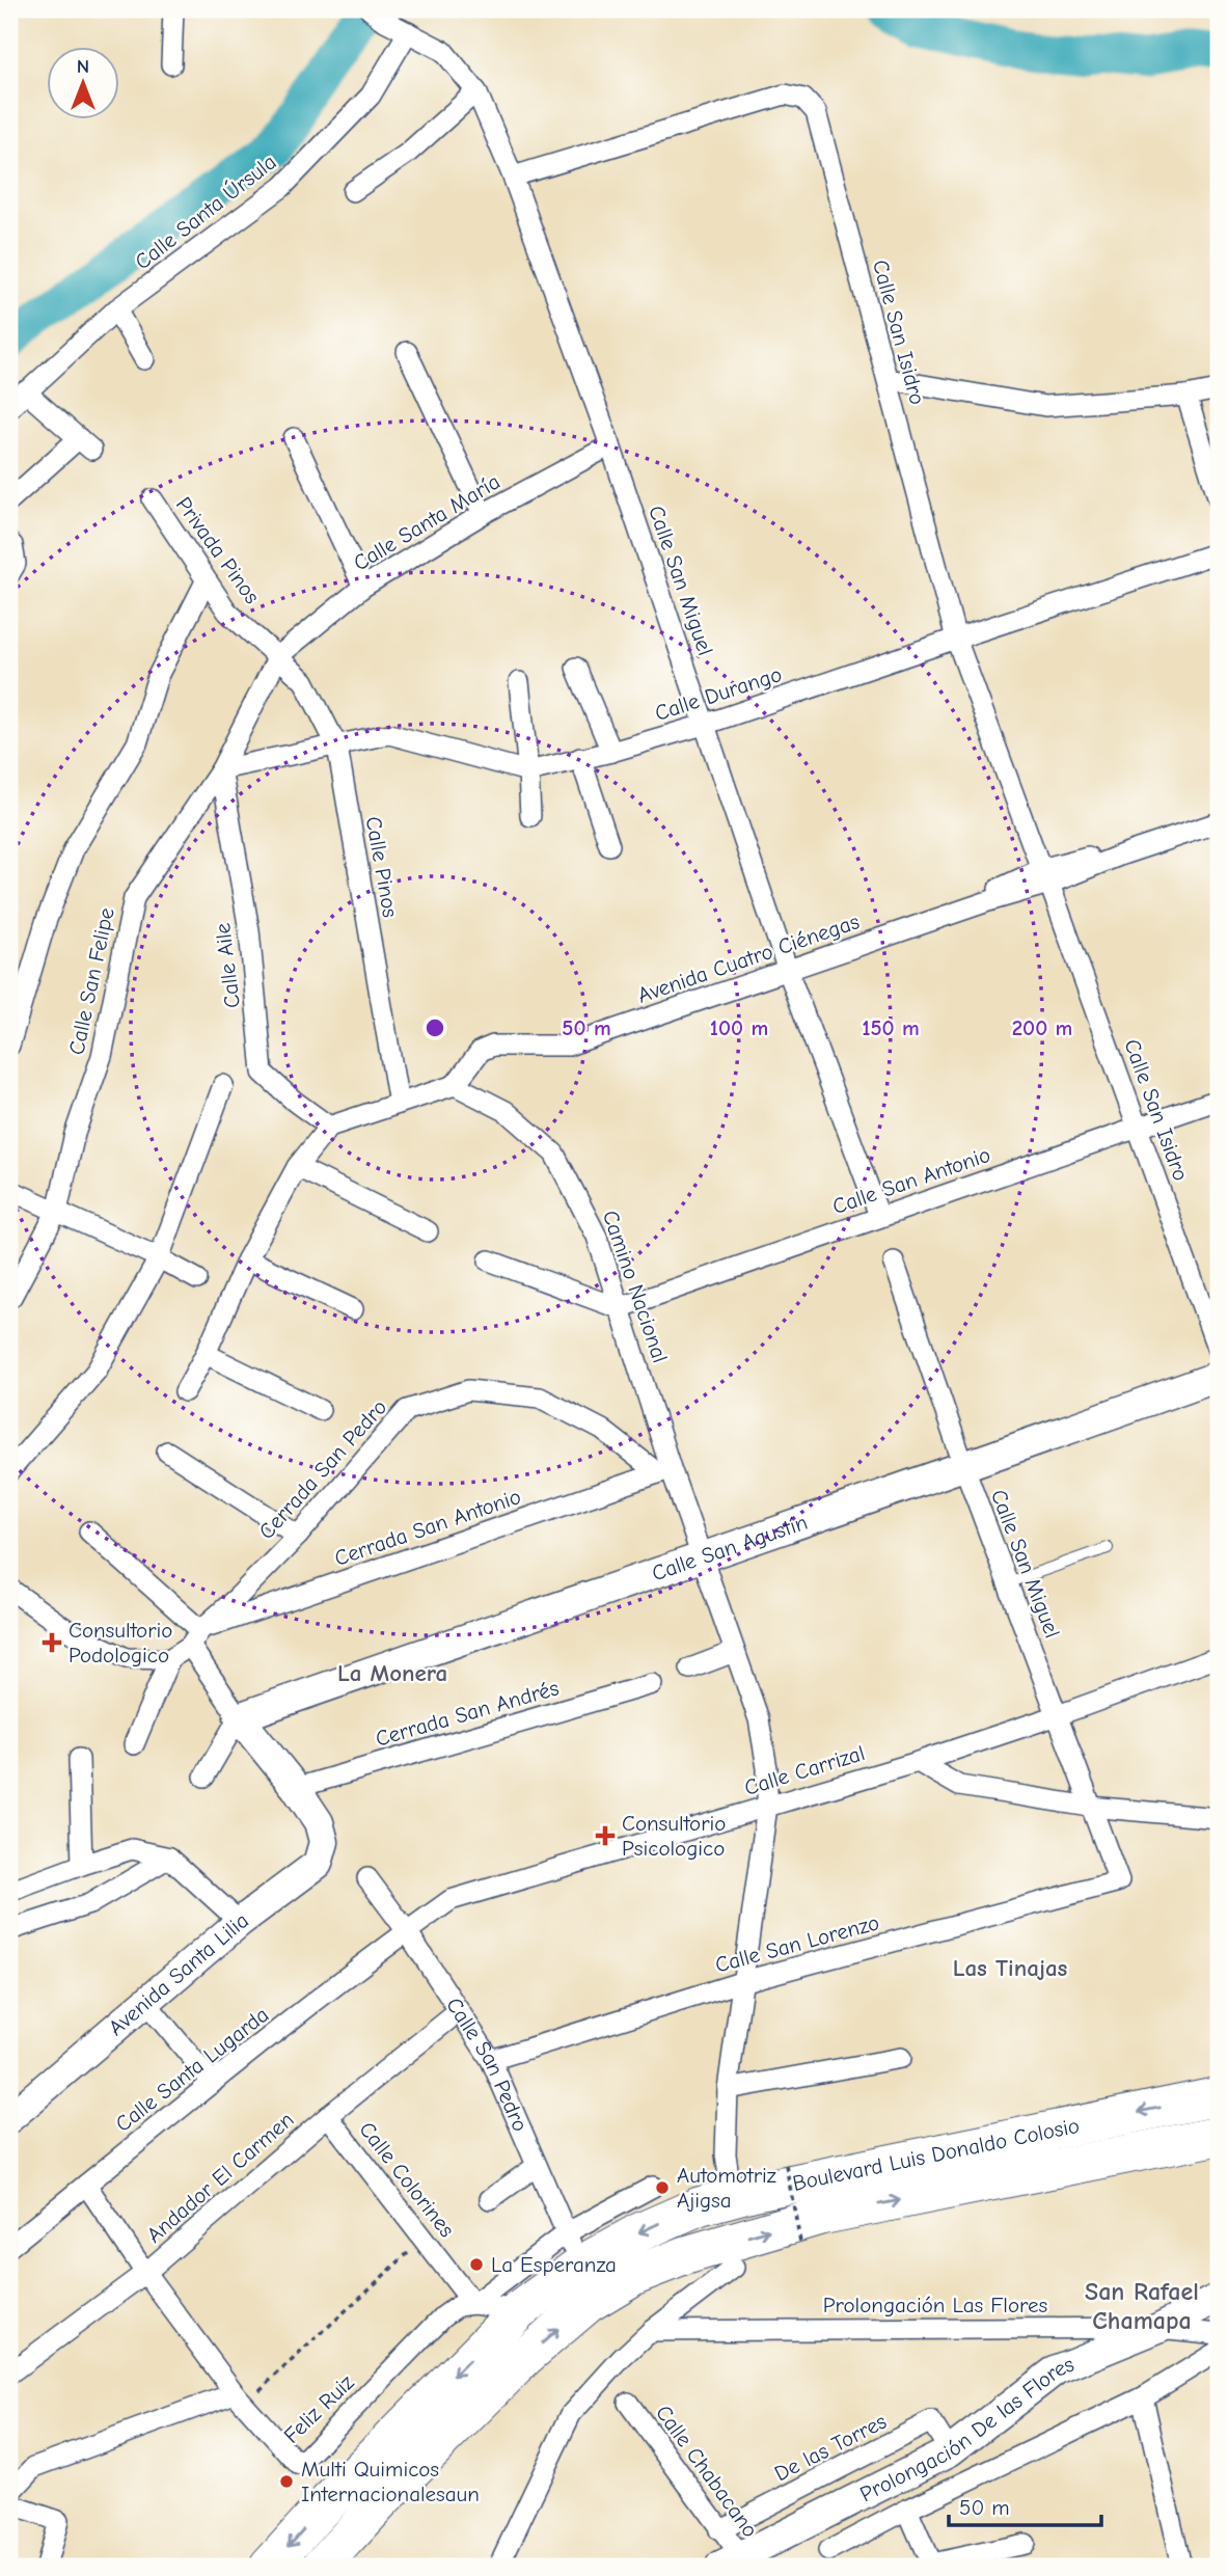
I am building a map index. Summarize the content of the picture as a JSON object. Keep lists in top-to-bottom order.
{
  "streets": {
    "highway": ["Boulevard Luis Donaldo Colosio"],
    "street": [
      "Calle Santa Úrsula",
      "Calle San Isidro",
      "Calle Santa María",
      "Privada Pinos",
      "Calle San Miguel",
      "Calle Durango",
      "Calle Pinos",
      "Avenida Cuatro Ciénegas",
      "Calle Aile",
      "Calle San Felipe",
      "Calle San Antonio",
      "Camino Nacional",
      "Cerrada San Pedro",
      "Cerrada San Antonio",
      "Calle San Agustín",
      "Cerrada San Andrés",
      "Calle Carrizal",
      "Calle San Lorenzo",
      "Avenida Santa Lilia",
      "Calle San Pedro",
      "Calle Santa Lugarda",
      "Andador El Carmen",
      "Calle Colorines",
      "Prolongación Las Flores",
      "Feliz Ruiz",
      "Prolongación De las Flores",
      "De las Torres",
      "Calle Chabacano"
    ]
  },
  "crossings": [
    ["Calle Santa Úrsula", "Calle San Miguel"],
    ["Calle San Isidro", "Calle San Miguel"],
    ["Calle San Isidro", "Calle Durango"],
    ["Calle San Isidro", "Avenida Cuatro Ciénegas"],
    ["Calle San Isidro", "Calle San Antonio"],
    ["Calle Santa María", "Privada Pinos"],
    ["Calle Santa María", "Calle San Miguel"],
    ["Calle Santa María", "Calle Pinos"],
    ["Calle Santa María", "Calle San Felipe"],
    ["Privada Pinos", "Calle Pinos"],
    ["Privada Pinos", "Calle San Felipe"],
    ["Calle San Miguel", "Calle Durango"],
    ["Calle San Miguel", "Avenida Cuatro Ciénegas"],
    ["Calle San Miguel", "Calle San Antonio"],
    ["Calle San Miguel", "Calle San Agustín"],
    ["Calle San Miguel", "Calle Carrizal"],
    ["Calle San Miguel", "Calle San Lorenzo"],
    ["Calle Durango", "Calle Pinos"],
    ["Calle Durango", "Calle Aile"],
    ["Calle Durango", "Calle San Felipe"],
    ["Calle Pinos", "Calle San Felipe"],
    ["Avenida Cuatro Ciénegas", "Camino Nacional"],
    ["Calle Aile", "Calle San Felipe"],
    ["Calle San Antonio", "Camino Nacional"],
    ["Camino Nacional", "Cerrada San Pedro"],
    ["Camino Nacional", "Cerrada San Antonio"],
    ["Camino Nacional", "Calle San Agustín"],
    ["Camino Nacional", "Calle Carrizal"],
    ["Camino Nacional", "Calle San Lorenzo"],
    ["Camino Nacional", "Boulevard Luis Donaldo Colosio"],
    ["Cerrada San Pedro", "Cerrada San Antonio"],
    ["Cerrada San Andrés", "Avenida Santa Lilia"],
    ["Calle Carrizal", "Calle San Pedro"],
    ["Calle Carrizal", "Calle Santa Lugarda"],
    ["Calle San Lorenzo", "Calle San Pedro"],
    ["Calle San Pedro", "Calle Santa Lugarda"],
    ["Calle San Pedro", "Boulevard Luis Donaldo Colosio"],
    ["Calle San Pedro", "Andador El Carmen"],
    ["Calle San Pedro", "Feliz Ruiz"],
    ["Calle Santa Lugarda", "Feliz Ruiz"],
    ["Boulevard Luis Donaldo Colosio", "Feliz Ruiz"],
    ["Andador El Carmen", "Calle Colorines"],
    ["Andador El Carmen", "Feliz Ruiz"],
    ["Calle Colorines", "Feliz Ruiz"],
    ["Prolongación Las Flores", "Prolongación De las Flores"],
    ["Prolongación De las Flores", "De las Torres"],
    ["Prolongación De las Flores", "Calle Chabacano"],
    ["De las Torres", "Calle Chabacano"]
  ],
  "districts": ["La Monera", "Las Tinajas", "San Rafael Chamapa"],
  "places": {
    "health": ["Consultorio Podologico", "Consultorio Psicologico"],
    "other": ["Automotriz Ajigsa", "La Esperanza", "Multi Quimicos Internacionalesaun"]
  },
  "scale_bar": "50 m",
  "north": "top",
  "rings": [
    "50 m",
    "100 m",
    "150 m",
    "200 m"
  ]
}
